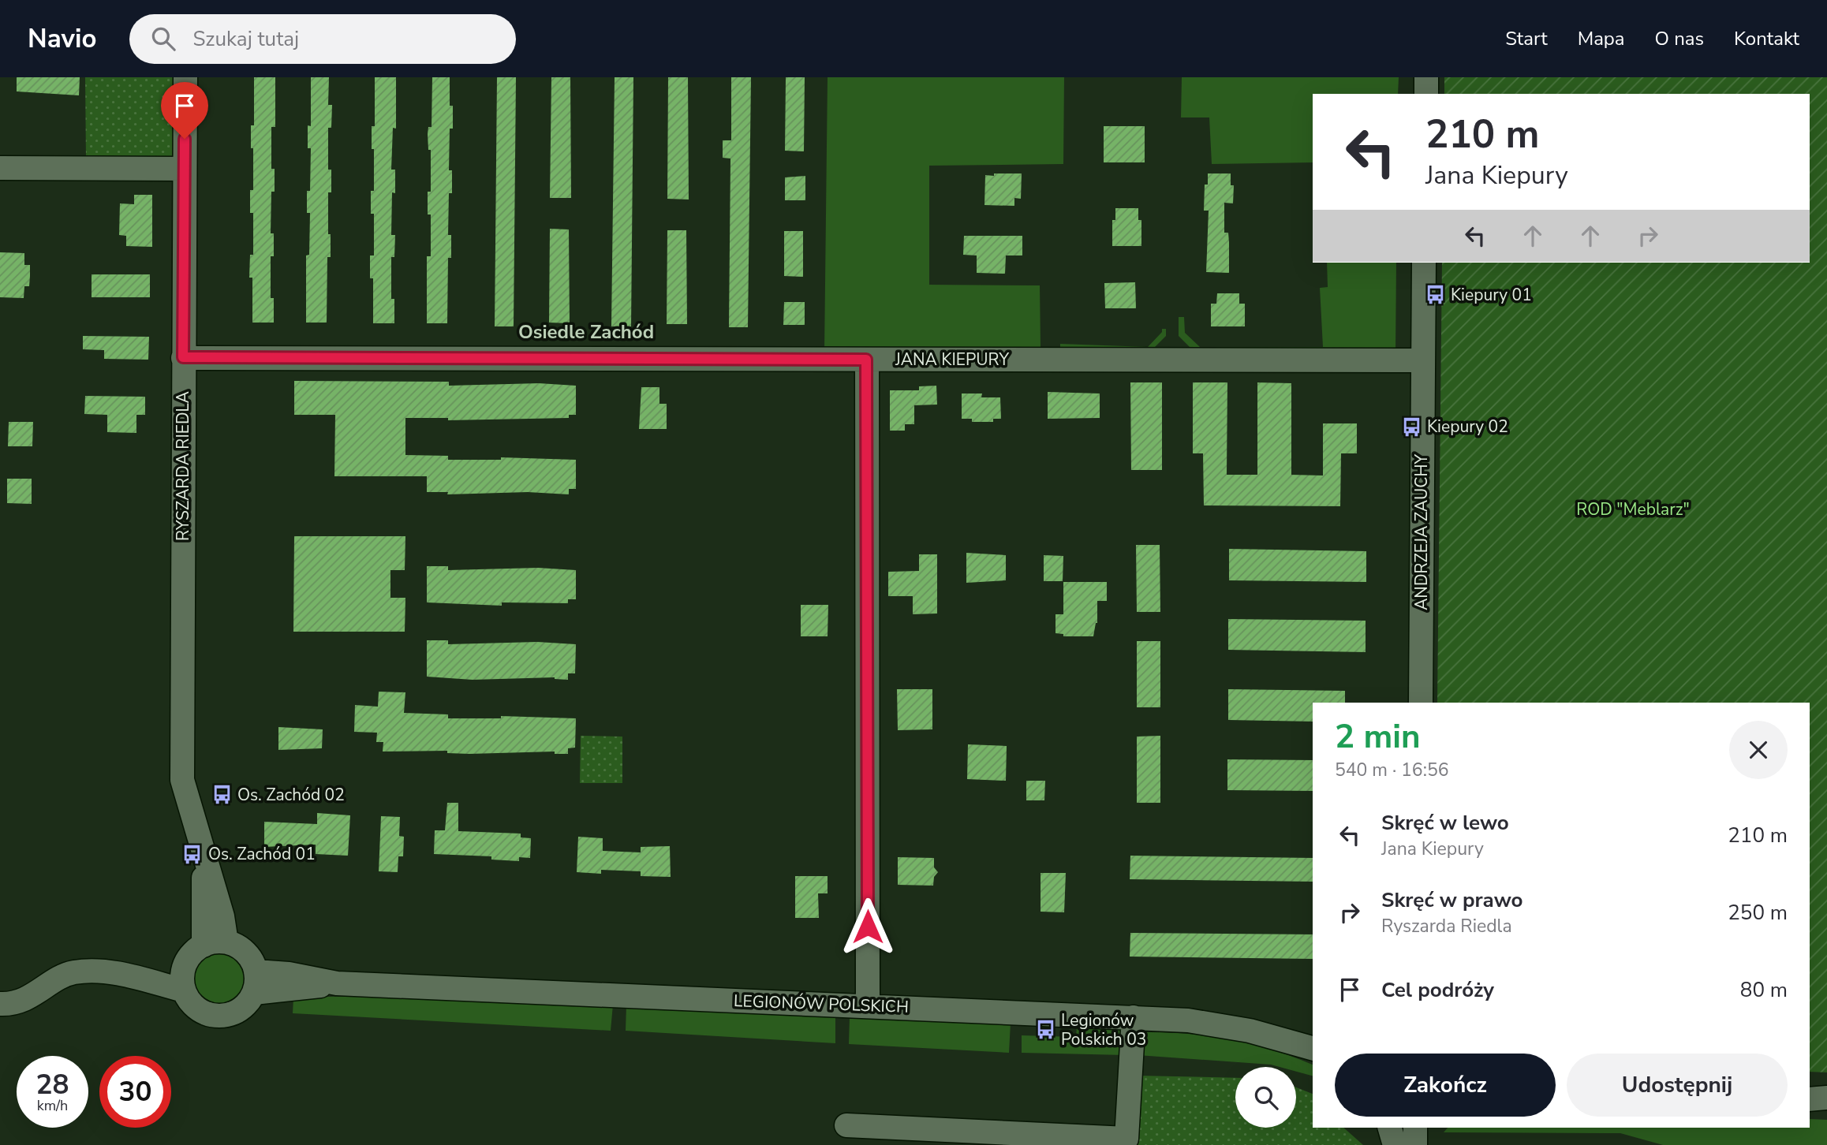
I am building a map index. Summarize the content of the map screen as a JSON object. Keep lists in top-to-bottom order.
{
  "streets": {
    "street": [
      "JANA KIEPURY",
      "RYSZARDA RIEDLA",
      "ANDRZEJA ZAUCHY",
      "LEGIONÓW POLSKICH"
    ]
  },
  "crossings": [
    ["JANA KIEPURY", "RYSZARDA RIEDLA"],
    ["JANA KIEPURY", "ANDRZEJA ZAUCHY"],
    ["RYSZARDA RIEDLA", "LEGIONÓW POLSKICH"]
  ],
  "districts": ["Osiedle Zachód"],
  "parks": ["ROD \"Meblarz\""],
  "places": {
    "bus stop": [
      "Kiepury 01",
      "Kiepury 02",
      "Os. Zachód 02",
      "Os. Zachód 01",
      "Legionów Polskich 03"
    ]
  },
  "page": {
    "header": "Navio",
    "search": "Szukaj tutaj",
    "nav": [
      "Start",
      "Mapa",
      "O nas",
      "Kontakt"
    ],
    "turn": ["210 m", "Jana Kiepury"],
    "heading": ["2 min", "540 m · 16:56"],
    "list": [
      {
        "name": "Skręć w lewo",
        "note": "Jana Kiepury",
        "value": "210 m"
      },
      {
        "name": "Skręć w prawo",
        "note": "Ryszarda Riedla",
        "value": "250 m"
      },
      {
        "name": "Cel podróży",
        "value": "80 m"
      }
    ],
    "buttons": ["Zakończ", "Udostępnij"],
    "speed": "28 km/h",
    "limit": "30"
  }
}
